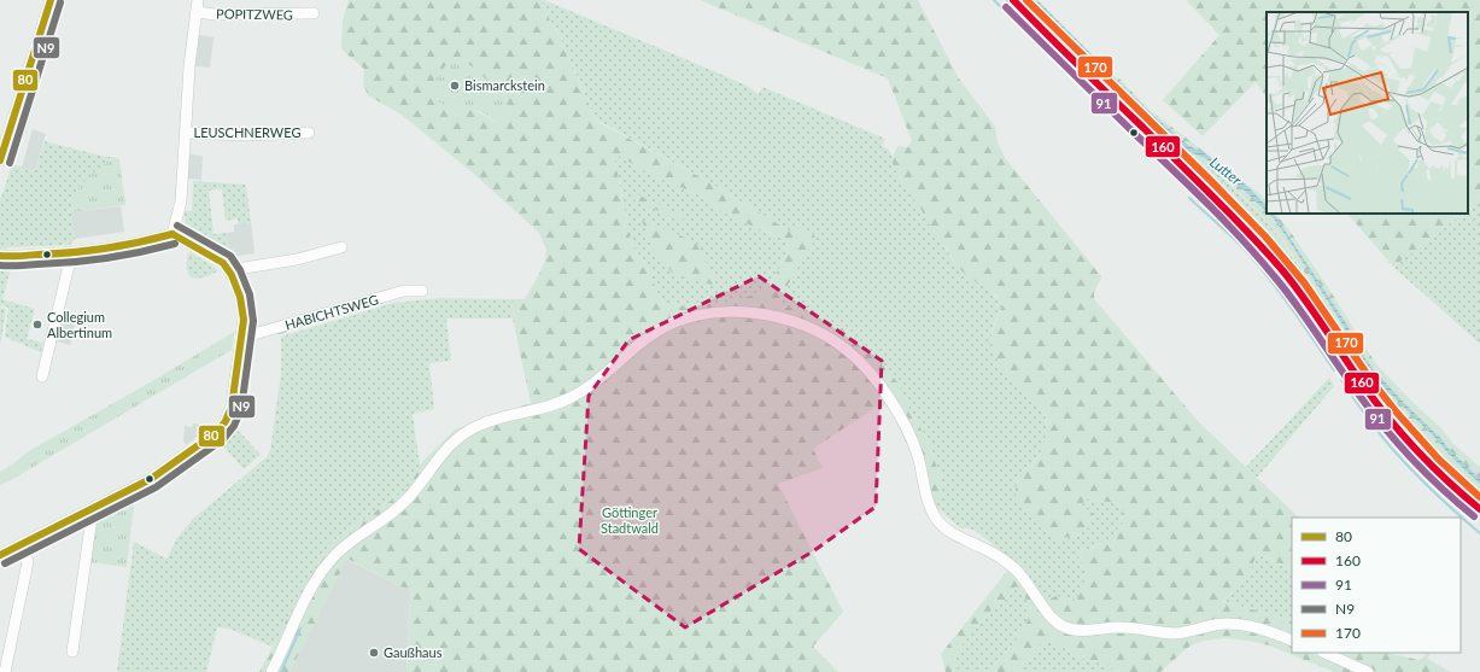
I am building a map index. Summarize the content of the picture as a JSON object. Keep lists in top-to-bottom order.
{
  "streets": {
    "street": ["POPITZWEG", "LEUSCHNERWEG", "HABICHTSWEG"]
  },
  "water": ["Lutter"],
  "parks": ["Göttinger Stadtwald"],
  "places": ["Bismarckstein", "Collegium Albertinum", "Gaußhaus"],
  "lines": [
    "transit line 80",
    "transit line 160",
    "transit line 170",
    "transit line N9",
    "transit line 91"
  ],
  "legend": [
    "80",
    "160",
    "91",
    "N9",
    "170"
  ]
}
